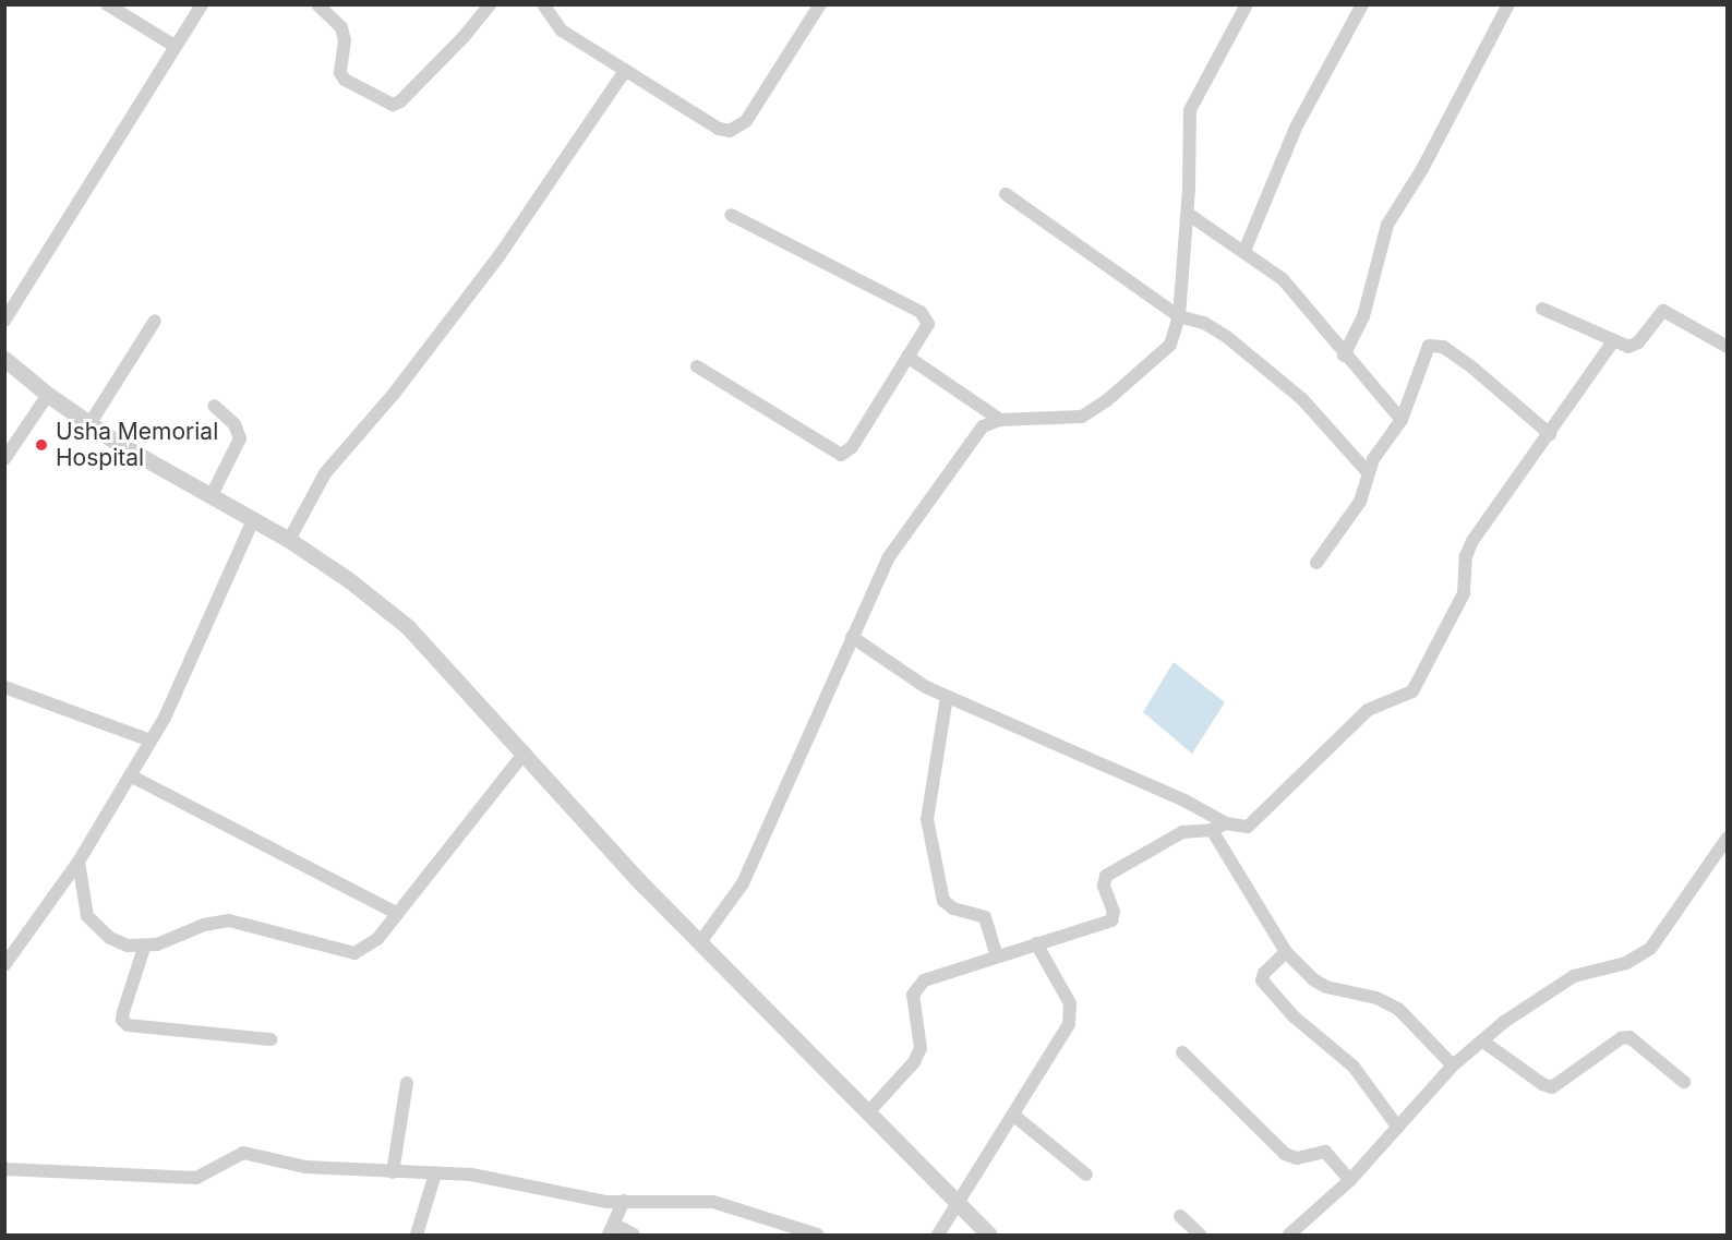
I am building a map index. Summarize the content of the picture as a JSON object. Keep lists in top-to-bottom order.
{
  "places": ["Usha Memorial Hospital"]
}
